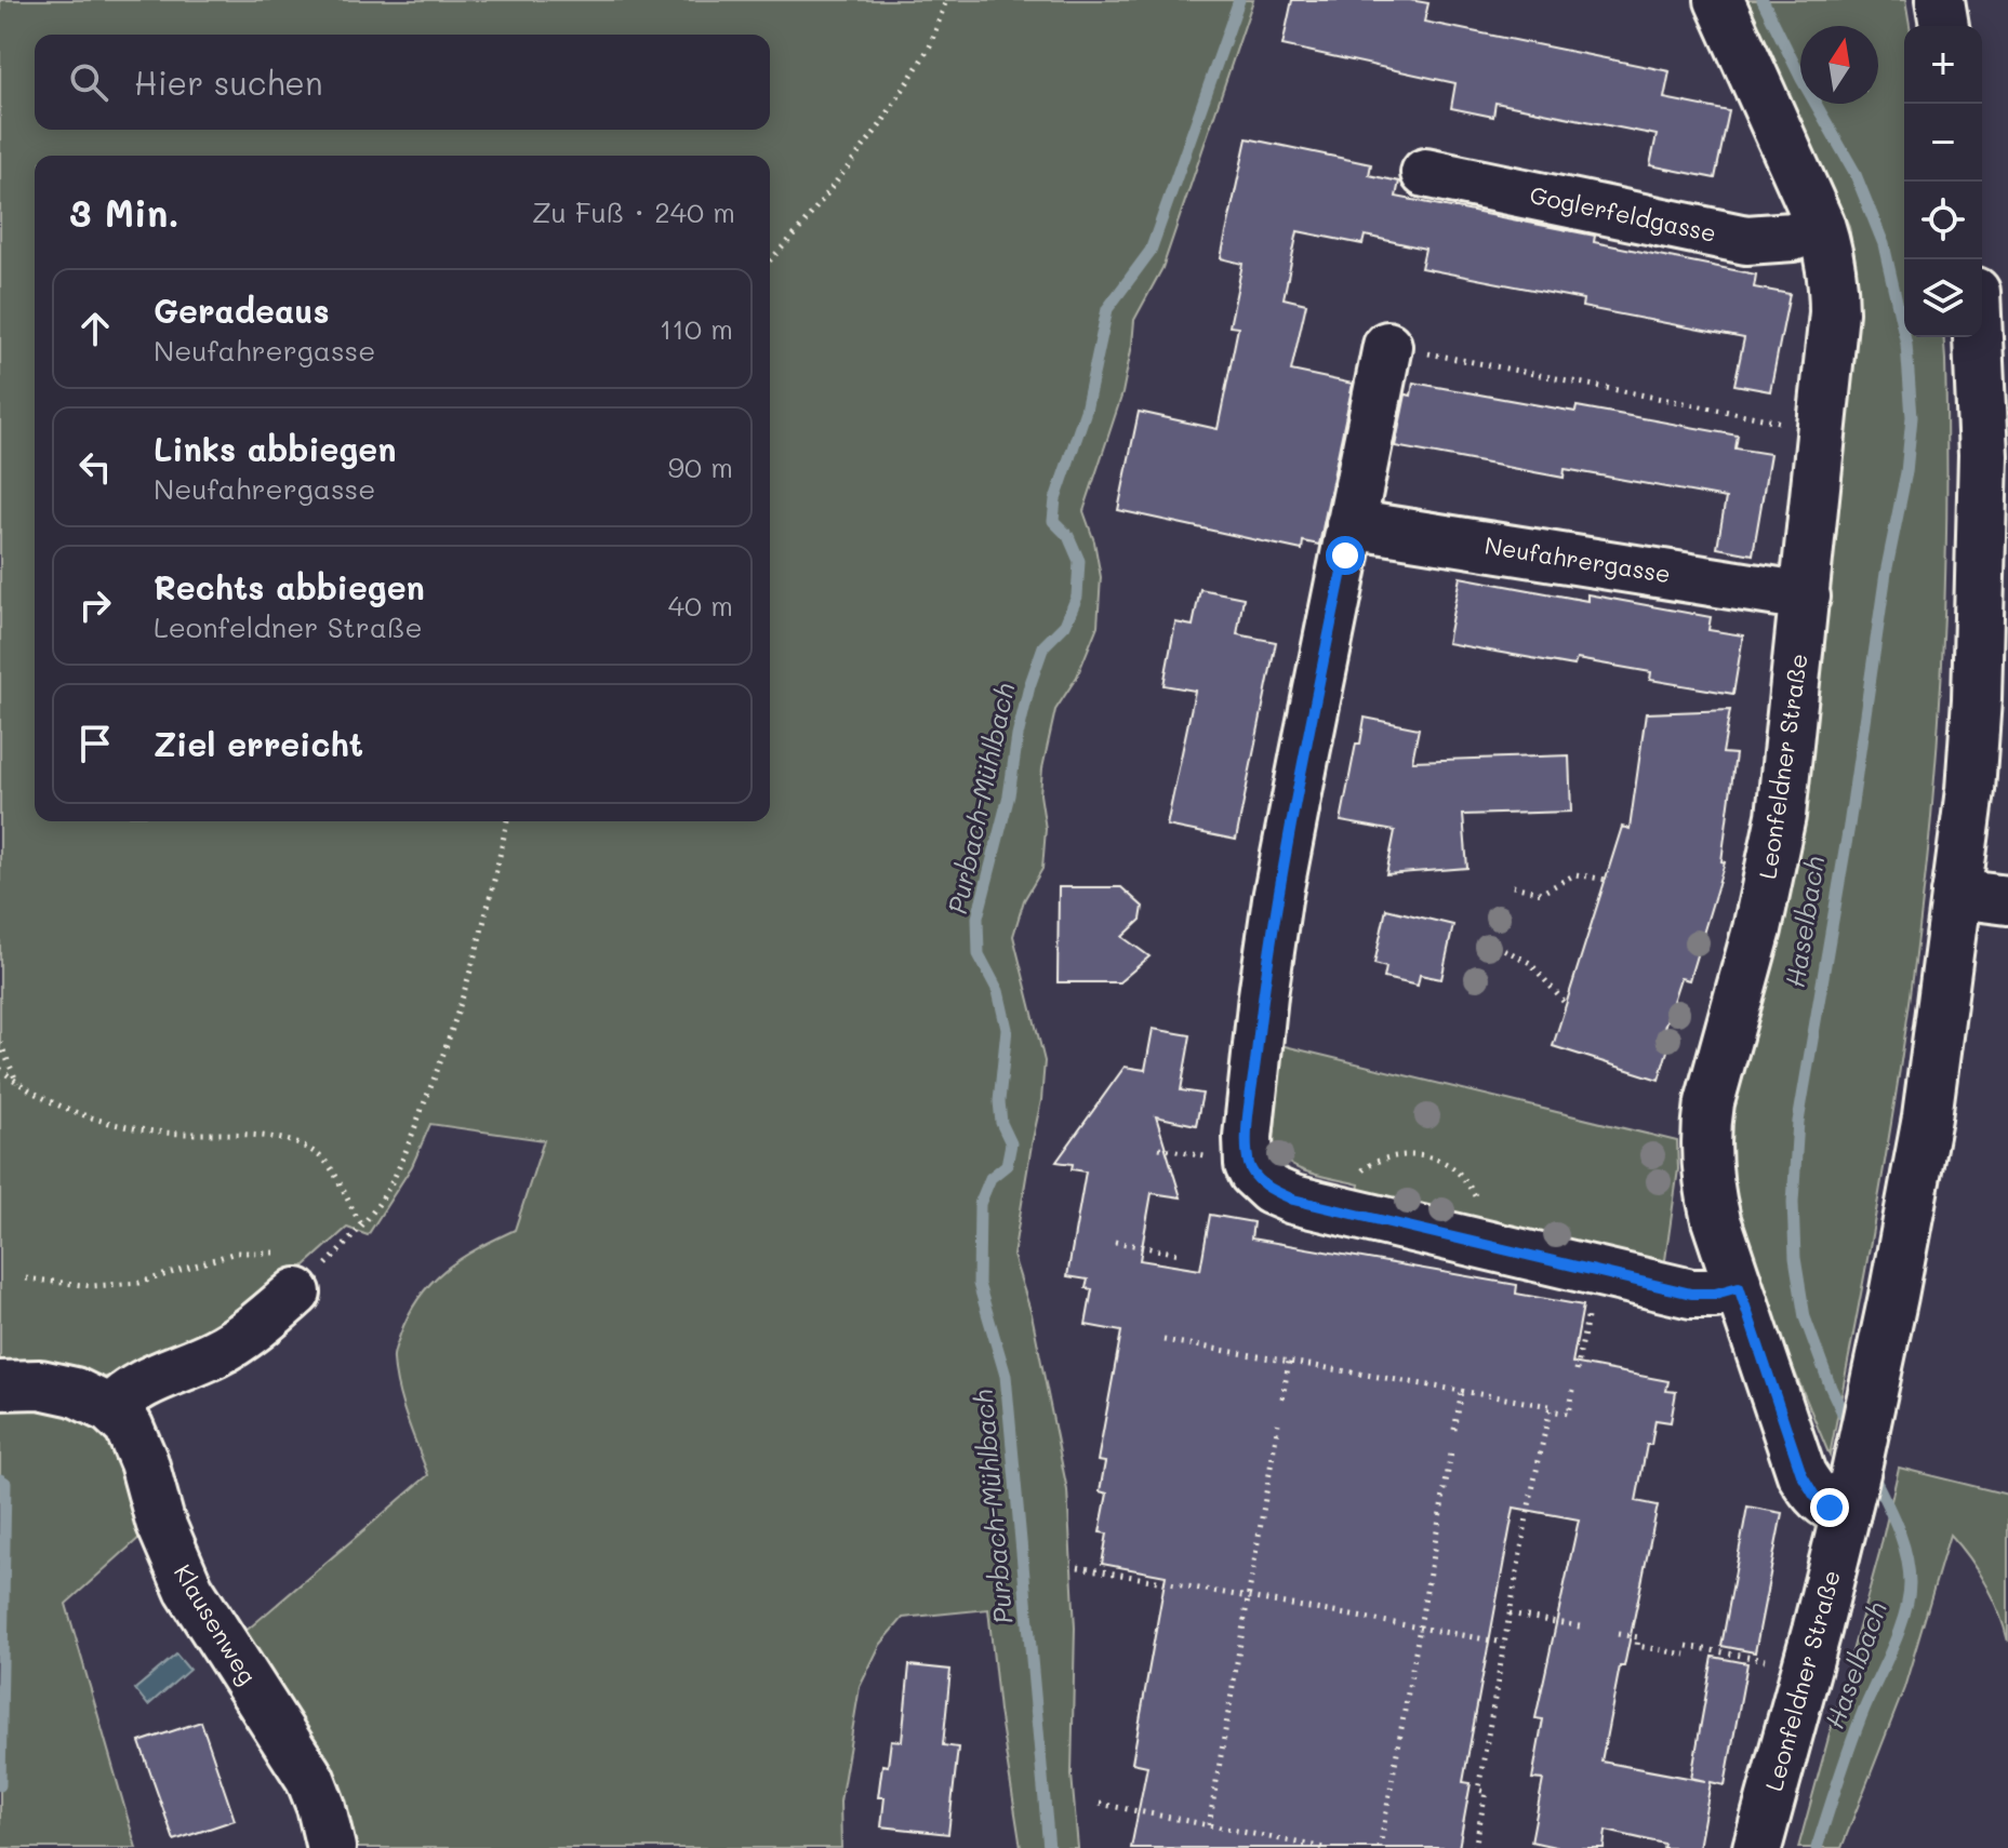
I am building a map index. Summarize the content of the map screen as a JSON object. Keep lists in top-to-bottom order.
{
  "streets": {
    "street": [
      "Goglerfeldgasse",
      "Neufahrergasse",
      "Leonfeldner Straße",
      "Klausenweg"
    ]
  },
  "crossings": [
    ["Goglerfeldgasse", "Leonfeldner Straße"],
    ["Neufahrergasse", "Leonfeldner Straße"]
  ],
  "water": ["Purbach-Mühlbach", "Haselbach"],
  "north": "top",
  "page": {
    "map_buttons": ["+", "−"],
    "search": "Hier suchen",
    "heading": ["3 Min.", "Zu Fuß · 240 m"],
    "list": [
      ["Geradeaus", "Neufahrergasse", "110 m"],
      ["Links abbiegen", "Neufahrergasse", "90 m"],
      ["Rechts abbiegen", "Leonfeldner Straße", "40 m"],
      "Ziel erreicht"
    ]
  }
}
